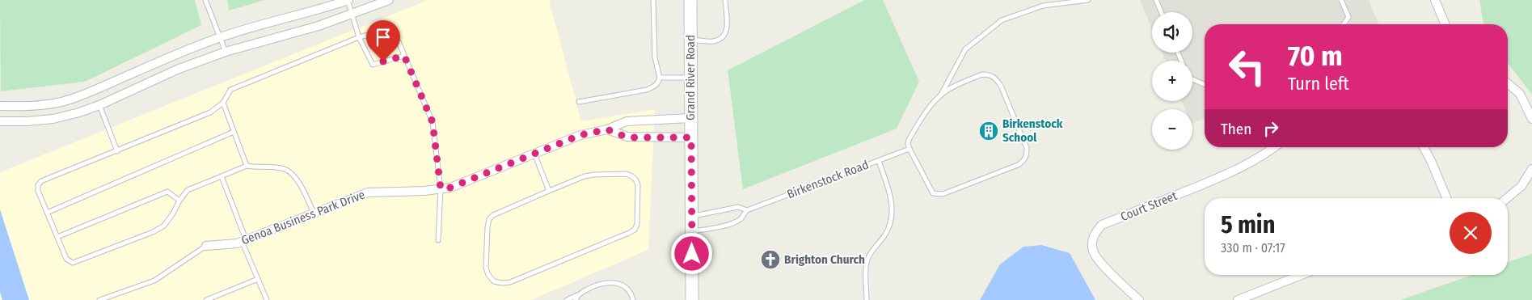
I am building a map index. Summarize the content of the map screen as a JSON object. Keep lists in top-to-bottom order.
{
  "streets": {
    "main road": ["Grand River Road"],
    "street": ["Court Street", "Genoa Business Park Drive"],
    "lane": ["Birkenstock Road"]
  },
  "crossings": [
    ["Grand River Road", "Birkenstock Road"],
    ["Grand River Road", "Genoa Business Park Drive"]
  ],
  "places": {
    "building": ["Birkenstock School"],
    "church": ["Brighton Church"]
  },
  "page": {
    "map_buttons": ["+", "−"],
    "turn": ["70 m", "Turn left"],
    "then": "Then",
    "heading": ["5 min", "330 m · 07:17"]
  }
}
